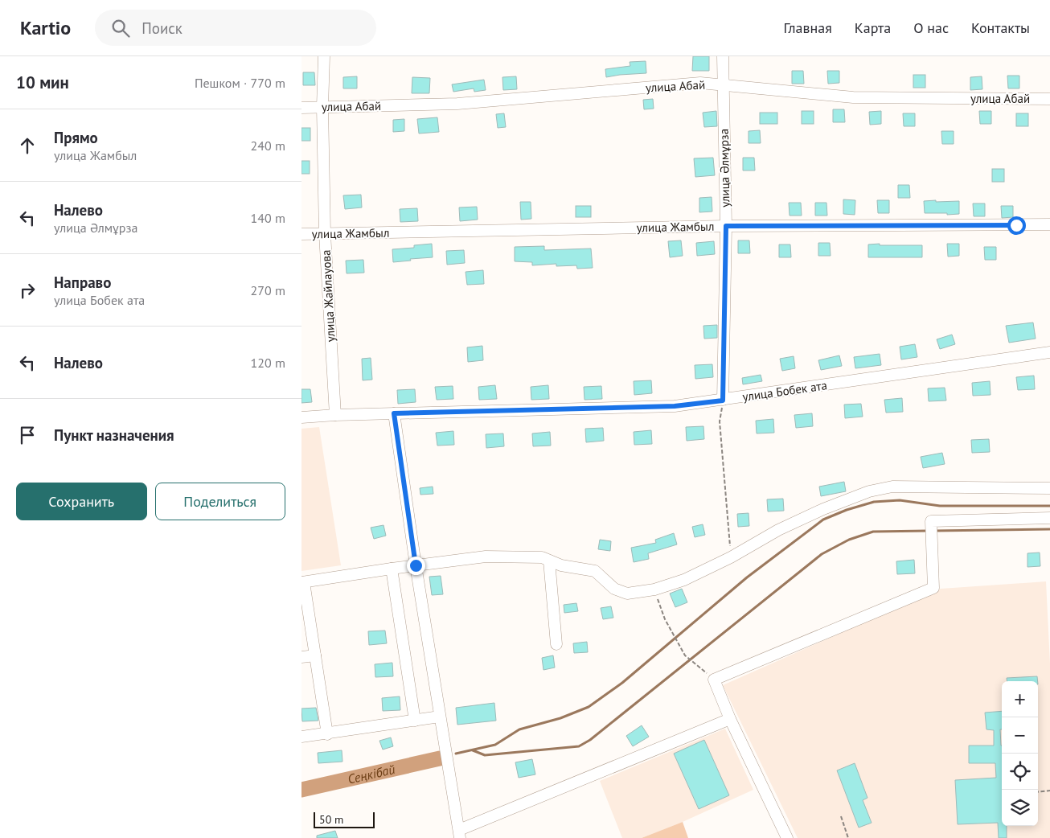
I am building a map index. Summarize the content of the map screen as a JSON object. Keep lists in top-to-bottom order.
{
  "streets": {
    "street": [
      "улица Абай",
      "улица Әлмұрза",
      "улица Жамбыл",
      "улица Жайлауова",
      "улица Бобек ата"
    ]
  },
  "crossings": [
    ["улица Абай", "улица Әлмұрза"],
    ["улица Абай", "улица Жайлауова"],
    ["улица Әлмұрза", "улица Жамбыл"],
    ["улица Әлмұрза", "улица Бобек ата"],
    ["улица Жамбыл", "улица Жайлауова"],
    ["улица Жайлауова", "улица Бобек ата"]
  ],
  "water": ["Сеңкібай"],
  "scale_bar": "50 m",
  "page": {
    "header": "Kartio",
    "search": "Поиск",
    "nav": [
      "Главная",
      "Карта",
      "О нас",
      "Контакты"
    ],
    "heading": ["10 мин", "Пешком · 770 m"],
    "list": [
      ["Прямо", "улица Жамбыл", "240 m"],
      ["Налево", "улица Әлмұрза", "140 m"],
      ["Направо", "улица Бобек ата", "270 m"],
      ["Налево", "120 m"],
      "Пункт назначения"
    ],
    "buttons": ["Сохранить", "Поделиться"],
    "map_buttons": ["+", "−"],
    "scale": "50 m"
  }
}
